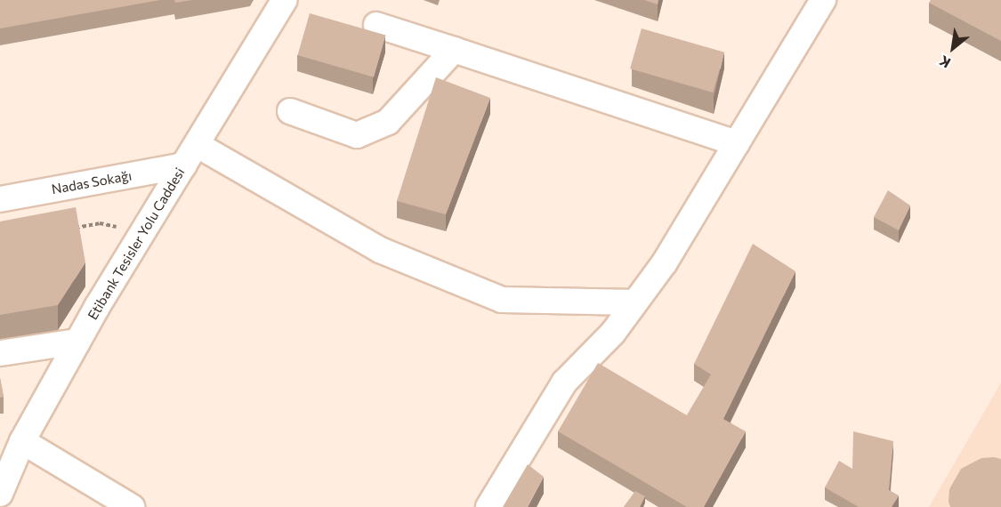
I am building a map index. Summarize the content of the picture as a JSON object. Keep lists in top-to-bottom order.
{
  "streets": {
    "street": ["Nadas Sokağı", "Etibank Tesisler Yolu Caddesi"]
  },
  "crossings": [
    ["Nadas Sokağı", "Etibank Tesisler Yolu Caddesi"]
  ],
  "north": "bottom left"
}
